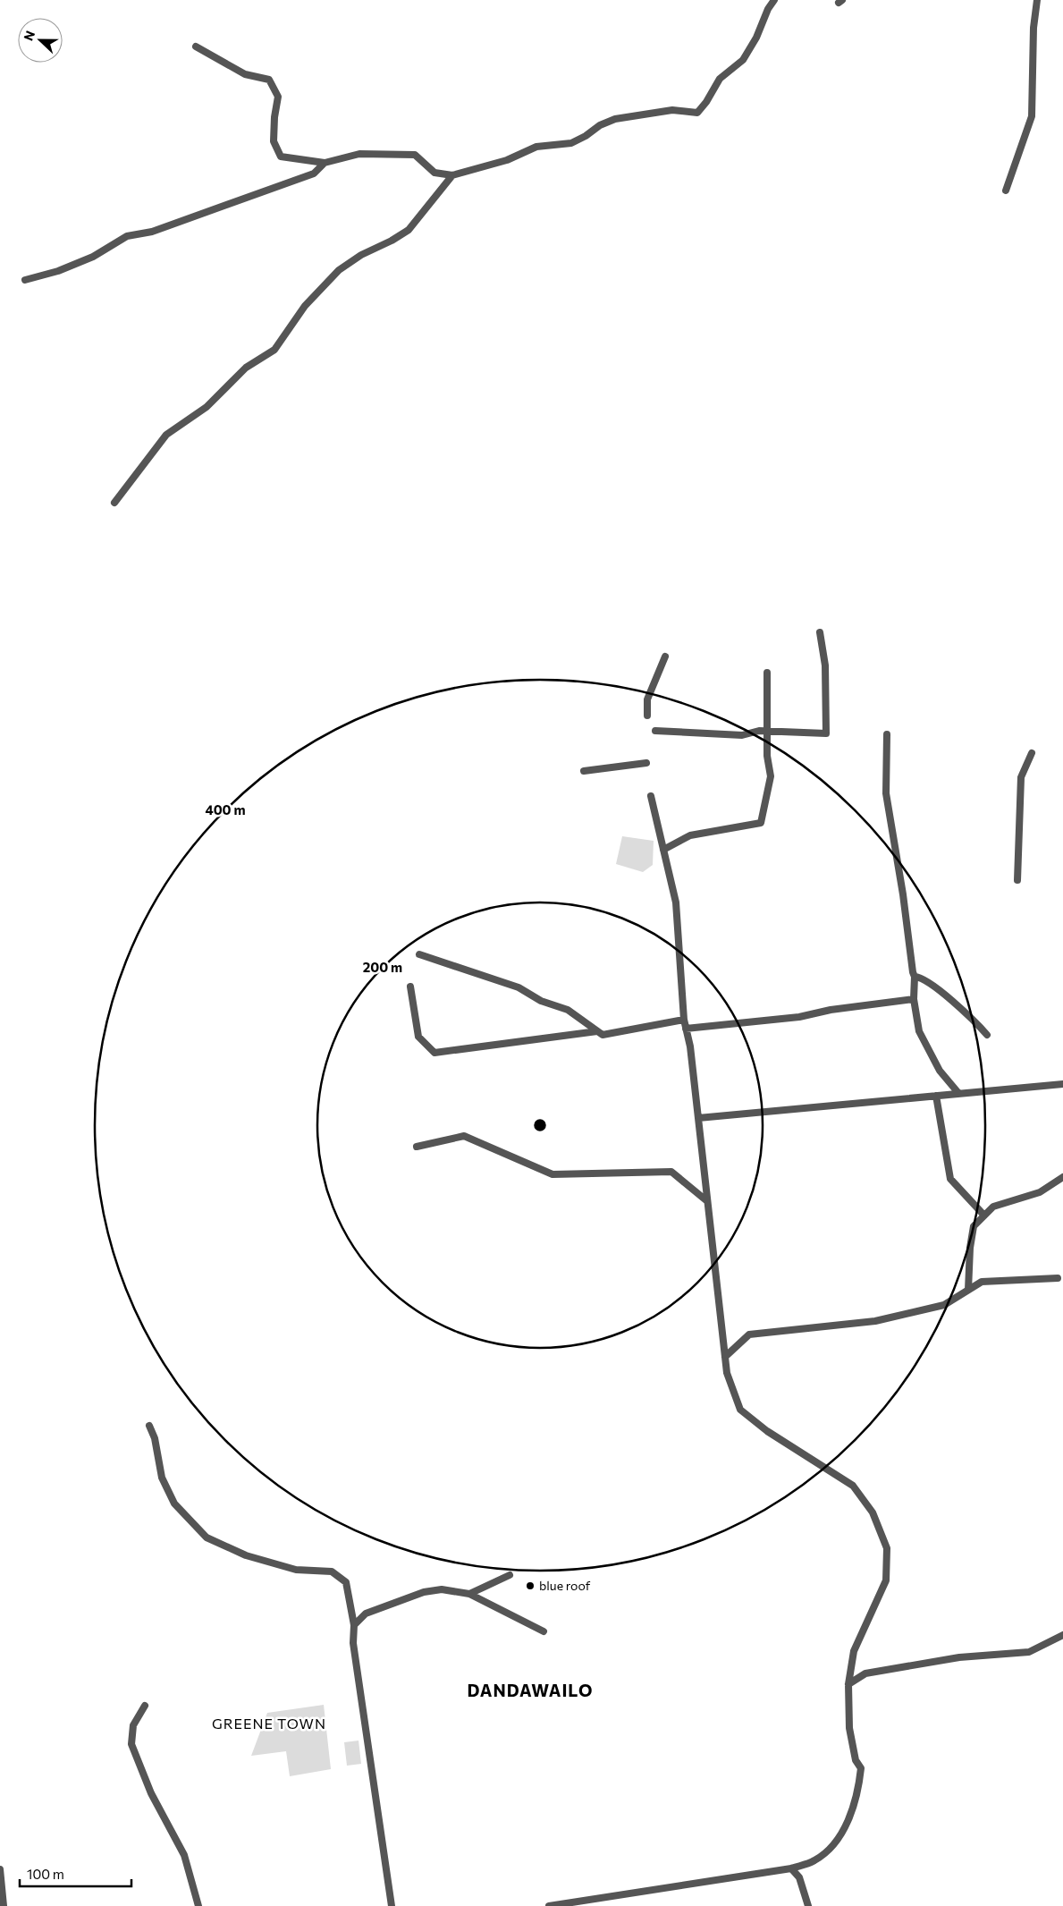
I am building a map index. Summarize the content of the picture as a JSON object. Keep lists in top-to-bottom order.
{
  "districts": ["DANDAWAILO", "GREENE TOWN"],
  "places": ["blue roof"],
  "scale_bar": "100 m",
  "north": "left",
  "rings": ["400 m", "200 m"]
}
